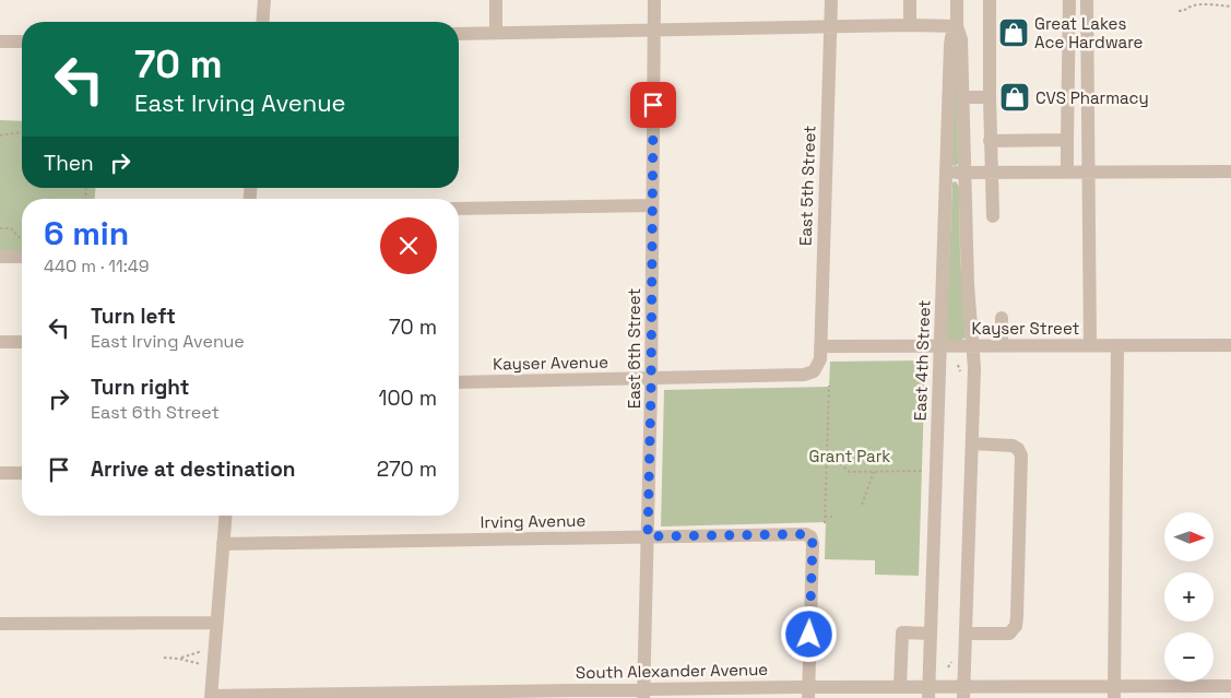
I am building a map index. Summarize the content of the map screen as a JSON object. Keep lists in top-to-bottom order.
{
  "streets": {
    "street": [
      "East 5th Street",
      "Kayser Street",
      "East 6th Street",
      "East 4th Street",
      "Kayser Avenue",
      "Irving Avenue",
      "South Alexander Avenue"
    ]
  },
  "crossings": [
    ["East 5th Street", "Kayser Street"],
    ["East 5th Street", "Kayser Avenue"],
    ["Kayser Street", "East 4th Street"],
    ["East 6th Street", "Kayser Avenue"],
    ["East 6th Street", "Irving Avenue"],
    ["East 6th Street", "South Alexander Avenue"],
    ["East 4th Street", "South Alexander Avenue"],
    ["Irving Avenue", "South Alexander Avenue"]
  ],
  "parks": ["Grant Park"],
  "places": {
    "shop": ["Great Lakes Ace Hardware", "CVS Pharmacy"]
  },
  "north": "right",
  "page": {
    "turn": ["70 m", "East Irving Avenue"],
    "then": "Then",
    "heading": ["6 min", "440 m · 11:49"],
    "list": [
      {
        "name": "Turn left",
        "note": "East Irving Avenue",
        "value": "70 m"
      },
      {
        "name": "Turn right",
        "note": "East 6th Street",
        "value": "100 m"
      },
      {
        "name": "Arrive at destination",
        "value": "270 m"
      }
    ],
    "map_buttons": ["+", "−"]
  }
}
